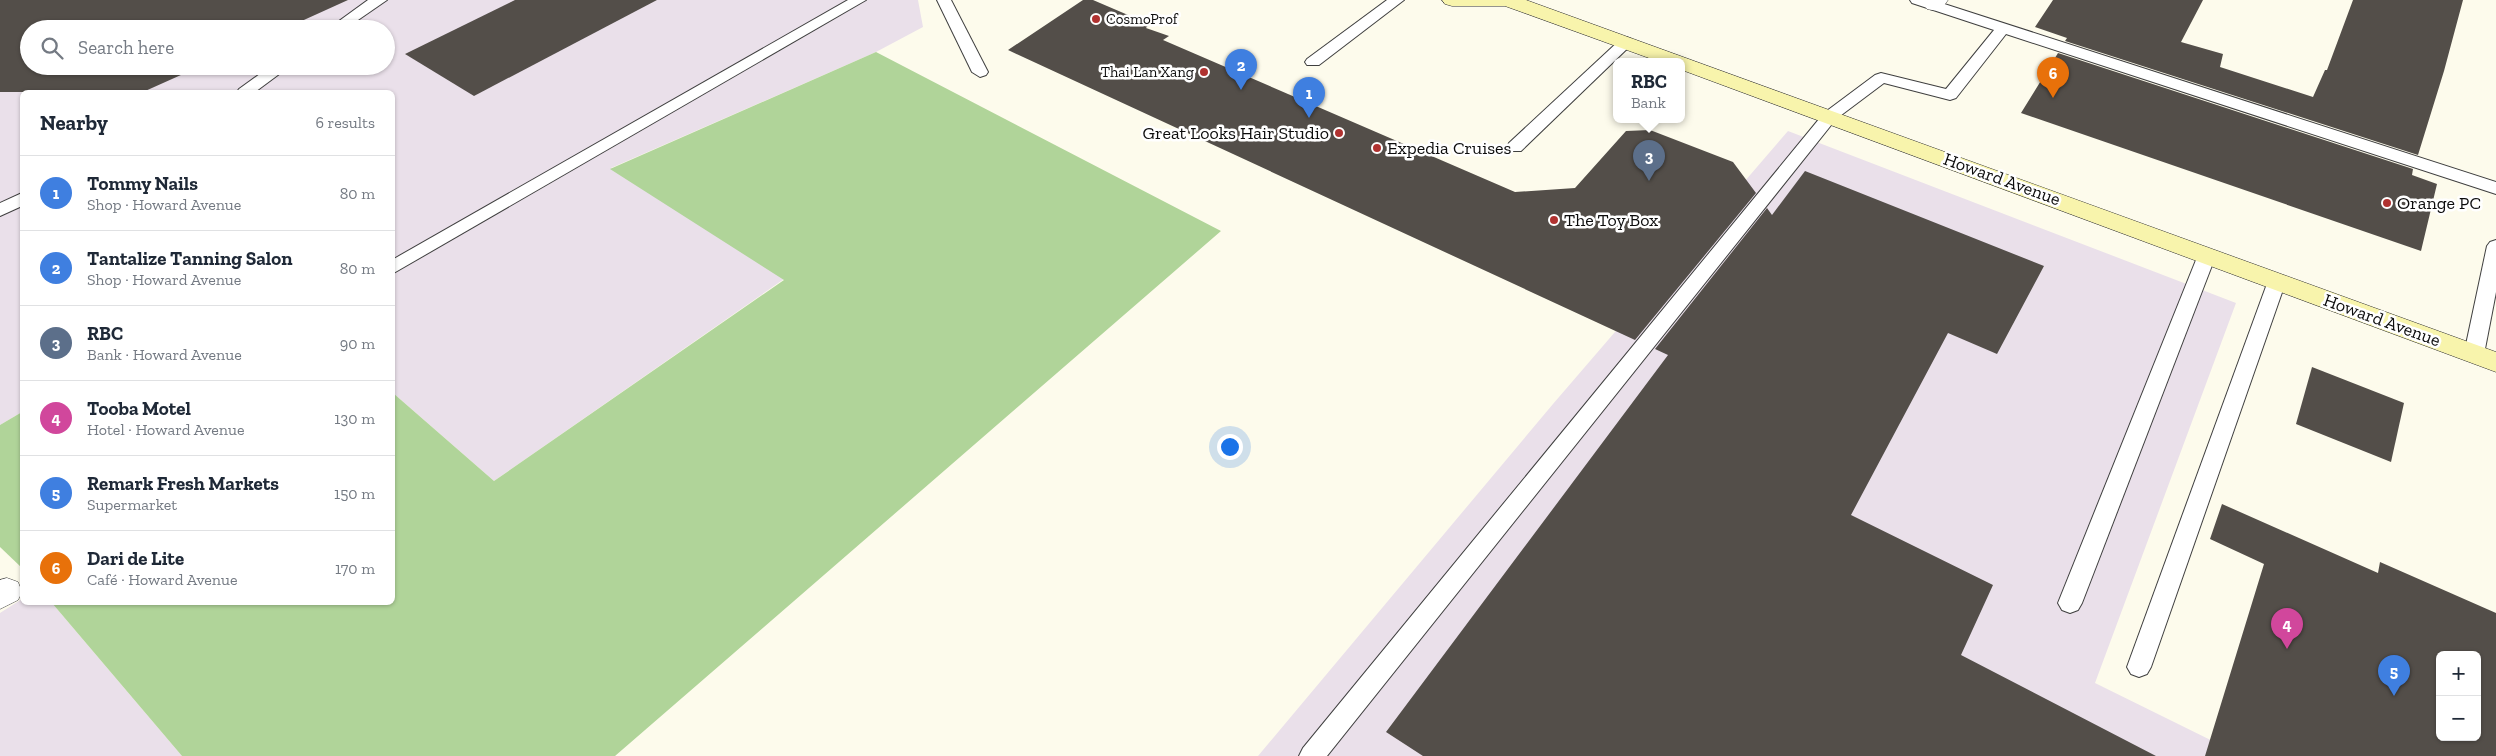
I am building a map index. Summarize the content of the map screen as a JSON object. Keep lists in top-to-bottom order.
{
  "streets": {
    "main road": ["Howard Avenue"]
  },
  "places": [
    "CosmoProf",
    "Thai Lan Xang",
    "Great Looks Hair Studio",
    "Expedia Cruises",
    "Orange PC",
    "The Toy Box"
  ],
  "page": {
    "search": "Search here",
    "pins": [
      "2",
      "6",
      "1",
      "3",
      "4",
      "5"
    ],
    "popup": ["RBC", "Bank"],
    "heading": ["Nearby", "6 results"],
    "list": [
      {
        "mark": "1",
        "name": "Tommy Nails",
        "note": "Shop · Howard Avenue",
        "value": "80 m"
      },
      {
        "mark": "2",
        "name": "Tantalize Tanning Salon",
        "note": "Shop · Howard Avenue",
        "value": "80 m"
      },
      {
        "mark": "3",
        "name": "RBC",
        "note": "Bank · Howard Avenue",
        "value": "90 m"
      },
      {
        "mark": "4",
        "name": "Tooba Motel",
        "note": "Hotel · Howard Avenue",
        "value": "130 m"
      },
      {
        "mark": "5",
        "name": "Remark Fresh Markets",
        "note": "Supermarket",
        "value": "150 m"
      },
      {
        "mark": "6",
        "name": "Dari de Lite",
        "note": "Café · Howard Avenue",
        "value": "170 m"
      }
    ],
    "map_buttons": ["+", "−"]
  }
}
